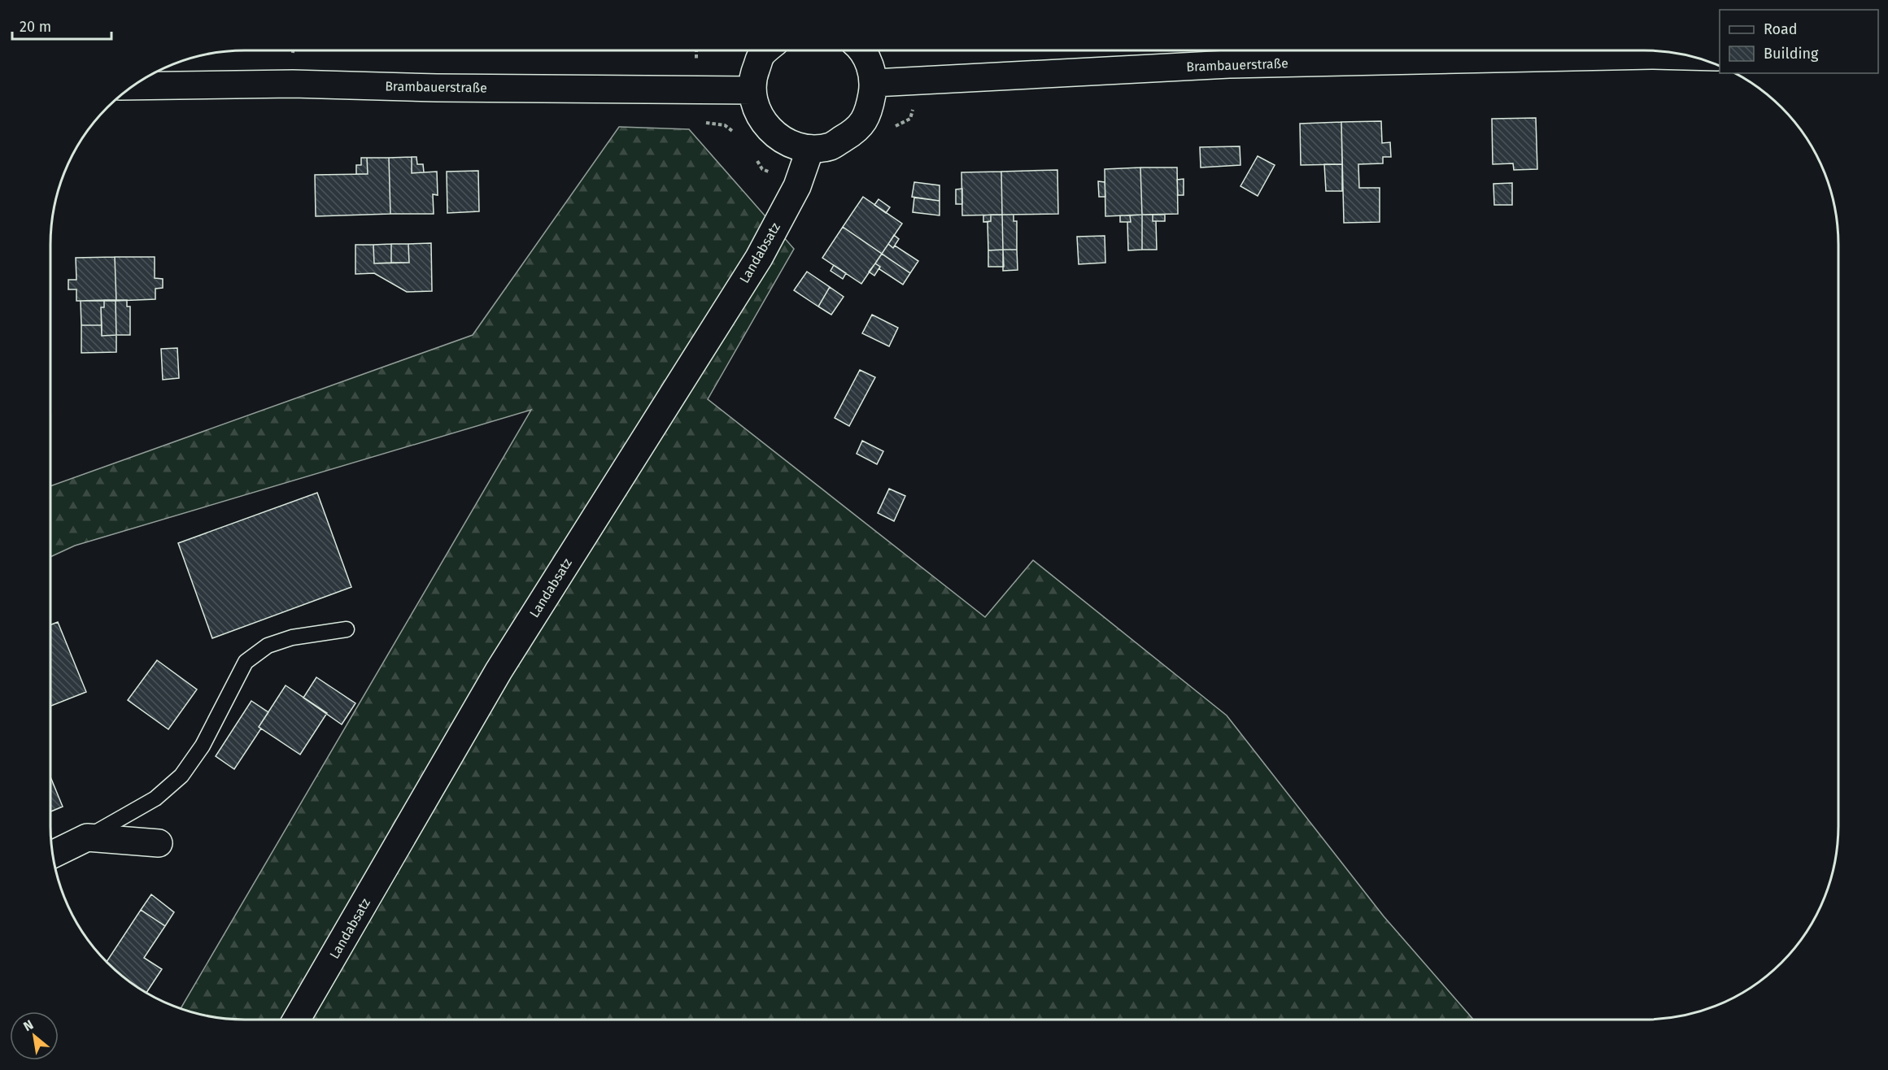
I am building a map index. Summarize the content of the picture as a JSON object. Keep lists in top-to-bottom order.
{
  "streets": {
    "main road": ["Brambauerstraße", "Landabsatz"]
  },
  "legend": ["Road", "Building"],
  "scale_bar": "20 m",
  "north": "top left"
}
